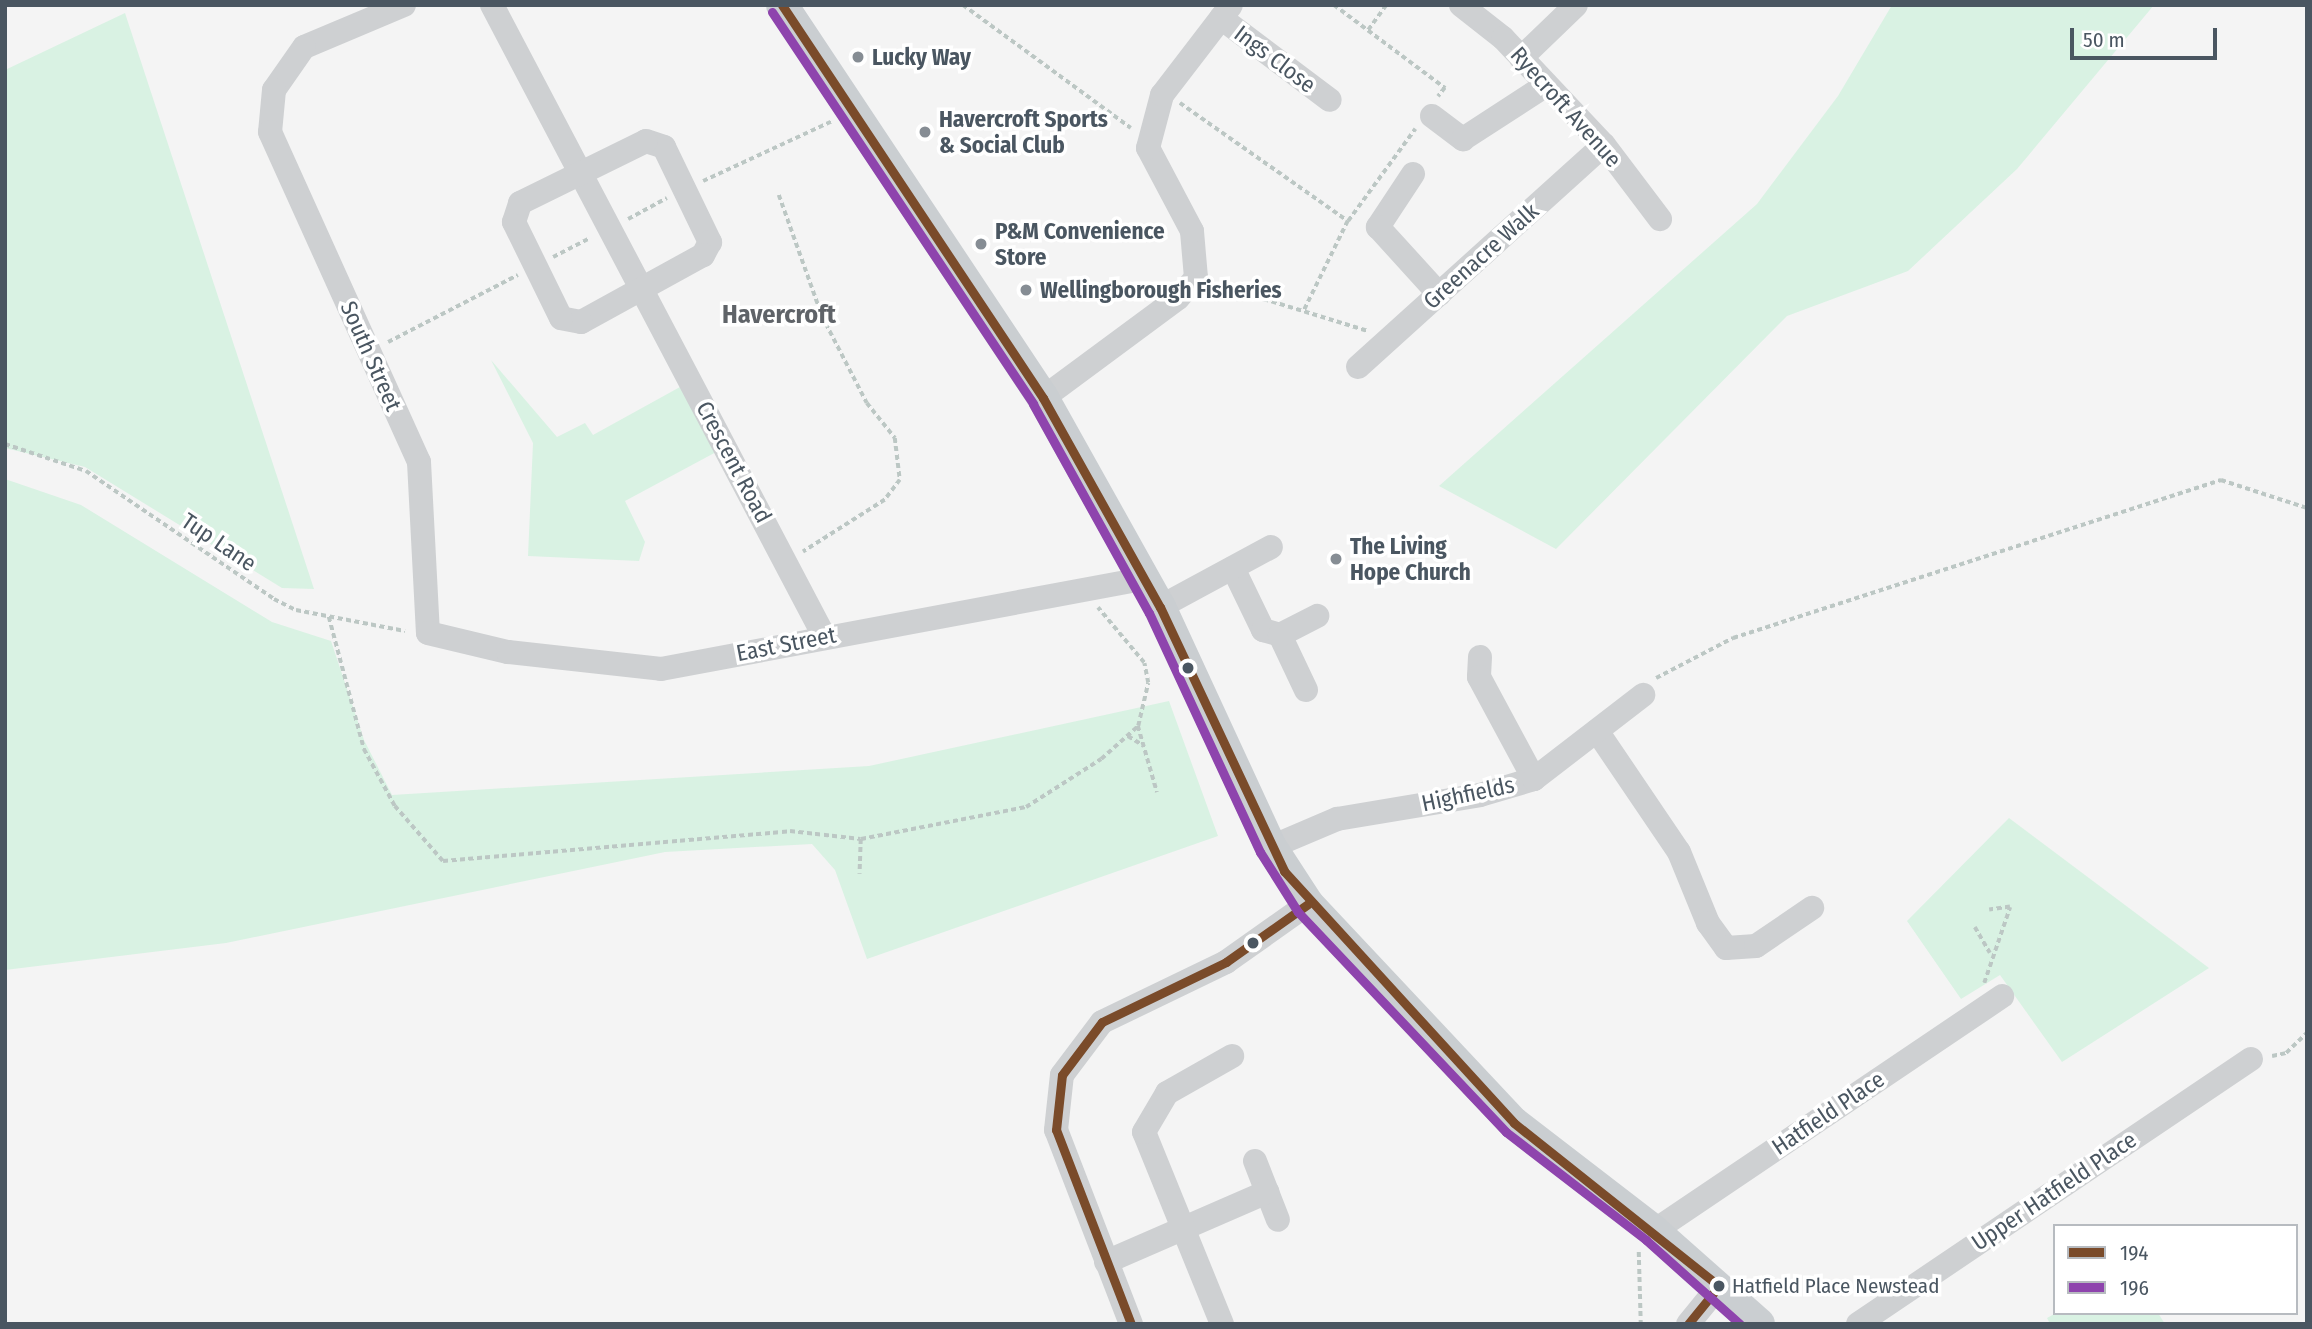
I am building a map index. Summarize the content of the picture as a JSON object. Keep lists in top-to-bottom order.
{
  "streets": {
    "street": [
      "Ings Close",
      "Ryecroft Avenue",
      "Greenacre Walk",
      "South Street",
      "Crescent Road",
      "East Street",
      "Highfields",
      "Hatfield Place",
      "Upper Hatfield Place"
    ],
    "path": ["Tup Lane"]
  },
  "crossings": [
    ["Ryecroft Avenue", "Greenacre Walk"],
    ["South Street", "Tup Lane"],
    ["South Street", "East Street"],
    ["Crescent Road", "East Street"],
    ["Tup Lane", "East Street"]
  ],
  "districts": ["Havercroft"],
  "places": [
    "Lucky Way",
    "Havercroft Sports & Social Club",
    "P&M Convenience Store",
    "Wellingborough Fisheries",
    "The Living Hope Church",
    "Hatfield Place Newstead"
  ],
  "lines": ["transit line 194", "transit line 196"],
  "legend": ["194", "196"],
  "scale_bar": "50 m"
}
